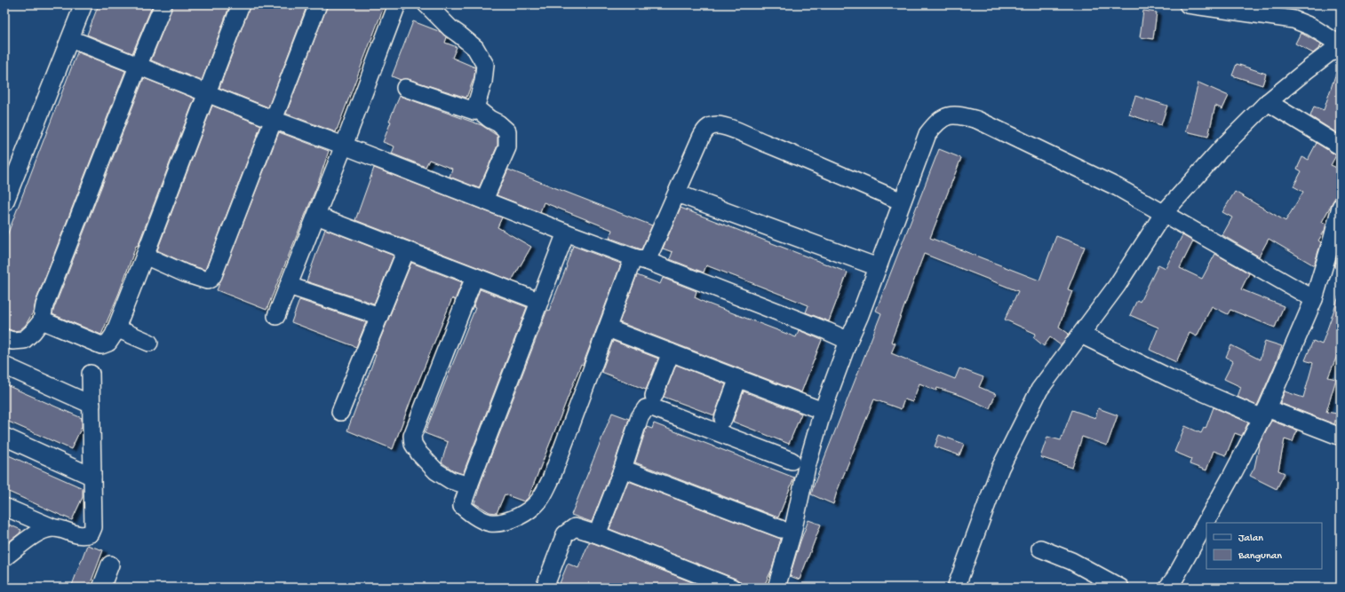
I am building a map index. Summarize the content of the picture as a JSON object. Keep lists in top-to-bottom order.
{
  "legend": ["Jalan", "Bangunan"]
}
